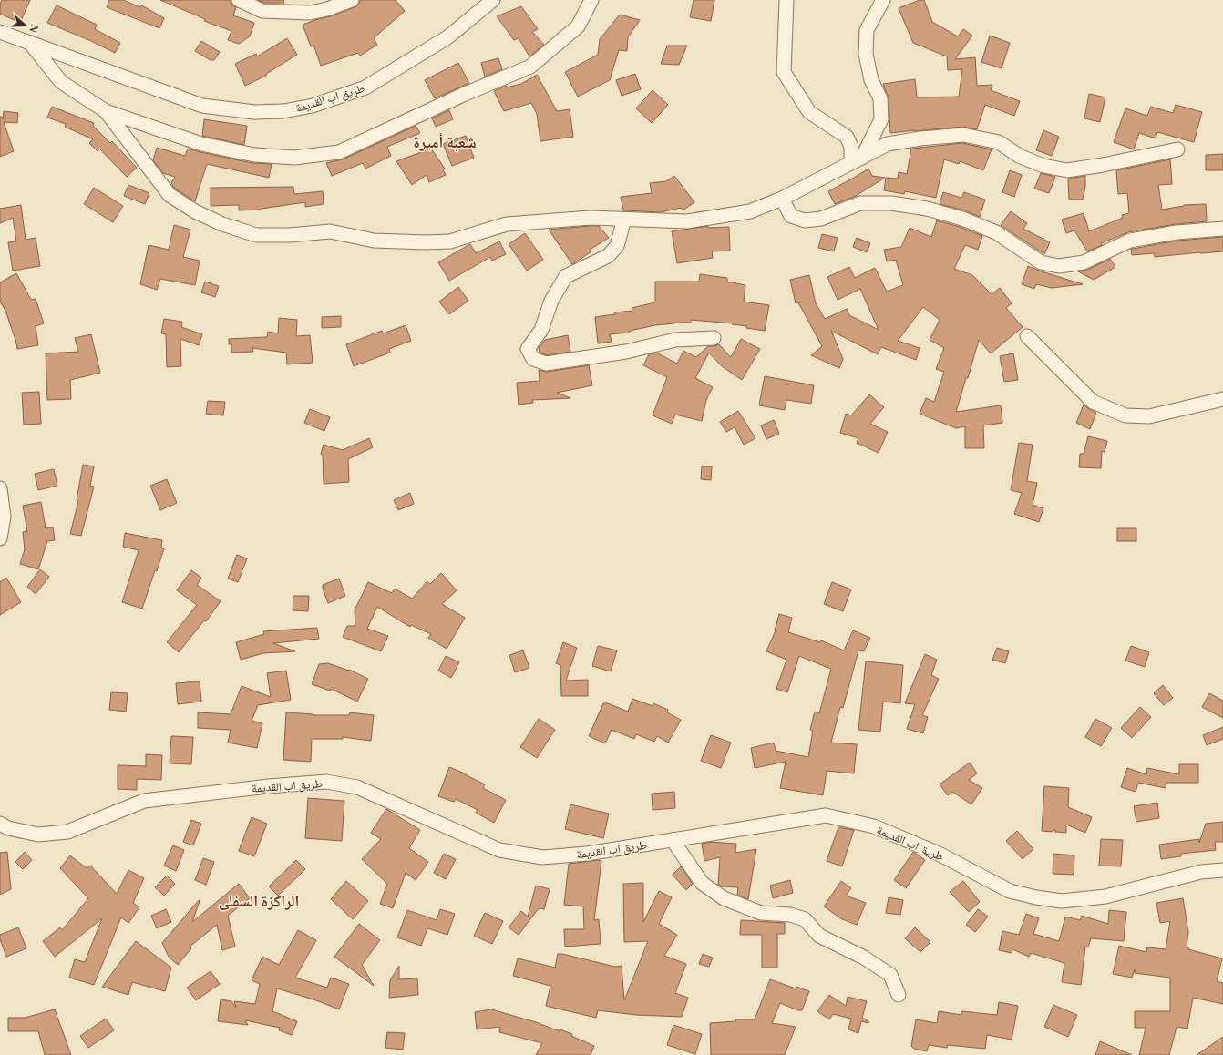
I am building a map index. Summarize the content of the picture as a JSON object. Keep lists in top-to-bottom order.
{
  "streets": {
    "street": ["طريق اب القديمة"]
  },
  "districts": ["شعبة أميرة", "الراكزة السفلى"],
  "north": "right"
}
